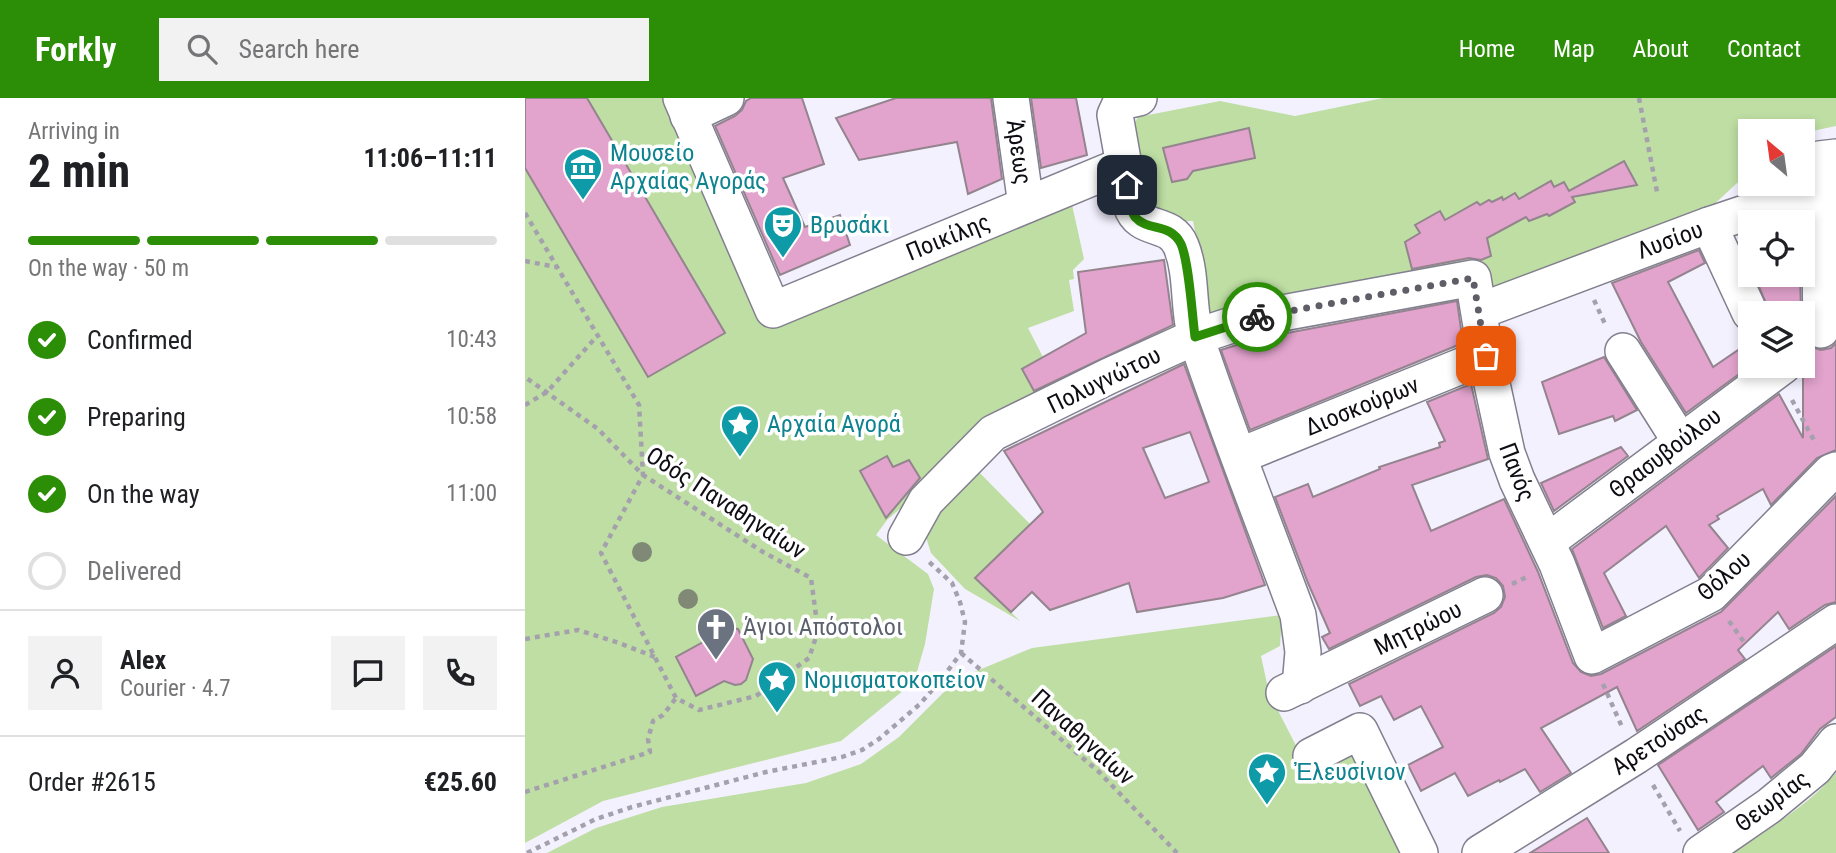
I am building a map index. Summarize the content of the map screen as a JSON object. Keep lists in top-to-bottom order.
{
  "streets": {
    "street": [
      "Άρεως",
      "Ποικίλης",
      "Λυσίου",
      "Πολυγνώτου",
      "Διοσκούρων",
      "Θρασυβούλου",
      "Πανός",
      "Θόλου",
      "Μητρώου",
      "Αρετούσας",
      "Θεωρίας"
    ],
    "path": ["Οδός Παναθηναίων", "Παναθηναίων"]
  },
  "crossings": [
    ["Άρεως", "Ποικίλης"],
    ["Λυσίου", "Πολυγνώτου"],
    ["Λυσίου", "Πανός"],
    ["Πολυγνώτου", "Πανός"],
    ["Διοσκούρων", "Πανός"],
    ["Διοσκούρων", "Μητρώου"],
    ["Θρασυβούλου", "Πανός"],
    ["Θρασυβούλου", "Μητρώου"],
    ["Πανός", "Θόλου"],
    ["Πανός", "Μητρώου"]
  ],
  "places": {
    "museum": ["Μουσείο Αρχαίας Αγοράς"],
    "theatre": ["Βρυσάκι"],
    "place": ["Αρχαία Αγορά", "Νομισματοκοπείον", "Ἐλευσίνιον"],
    "church": ["Άγιοι Απόστολοι"]
  },
  "north": "top left",
  "page": {
    "header": "Forkly",
    "search": "Search here",
    "nav": [
      "Home",
      "Map",
      "About",
      "Contact"
    ],
    "heading": ["2 min", "Arriving in", "11:06–11:11"],
    "panel": [
      "Alex",
      "Courier · 4.7",
      "Order #2615",
      "€25.60"
    ],
    "bar": "On the way · 50 m",
    "list": [
      ["Confirmed", "10:43"],
      ["Preparing", "10:58"],
      ["On the way", "11:00"],
      "Delivered"
    ]
  }
}
